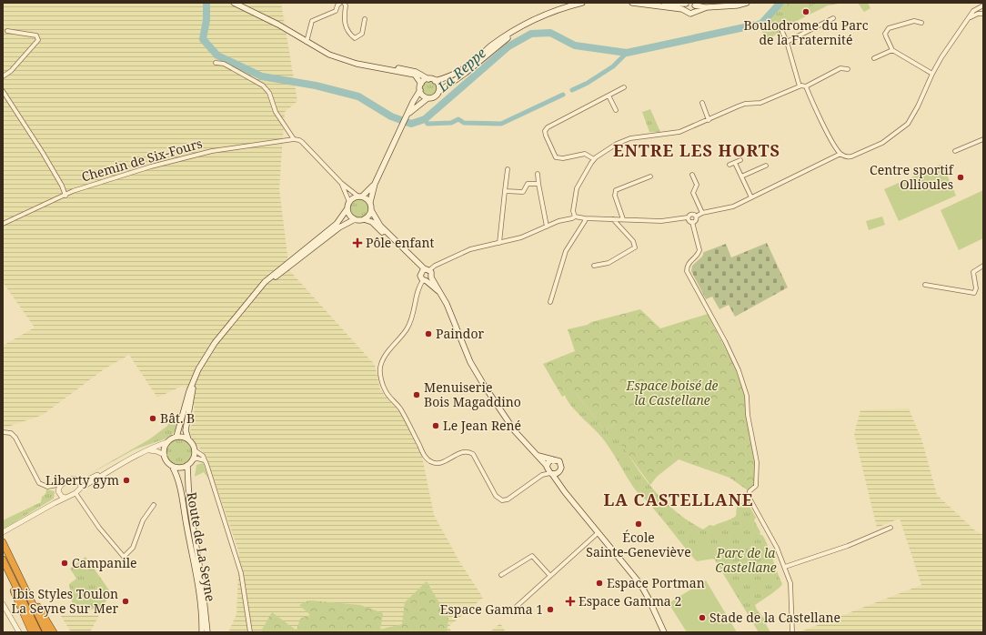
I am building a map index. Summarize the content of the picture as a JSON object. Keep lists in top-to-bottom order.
{
  "streets": {
    "main road": ["Route de La Seyne"],
    "street": ["Chemin de Six-Fours"]
  },
  "districts": ["ENTRE LES HORTS", "LA CASTELLANE"],
  "water": ["La Reppe"],
  "parks": ["Espace boisé de la Castellane", "Parc de la Castellane"],
  "places": {
    "other": [
      "Boulodrome du Parc de la Fraternité",
      "Centre sportif Ollioules",
      "Paindor",
      "Menuiserie Bois Magaddino",
      "Bât. B",
      "Le Jean René",
      "Liberty gym",
      "École Sainte-Geneviève",
      "Campanile",
      "Espace Portman",
      "Ibis Styles Toulon La Seyne Sur Mer",
      "Espace Gamma 1",
      "Stade de la Castellane"
    ],
    "health": ["Pôle enfant", "Espace Gamma 2"]
  }
}
